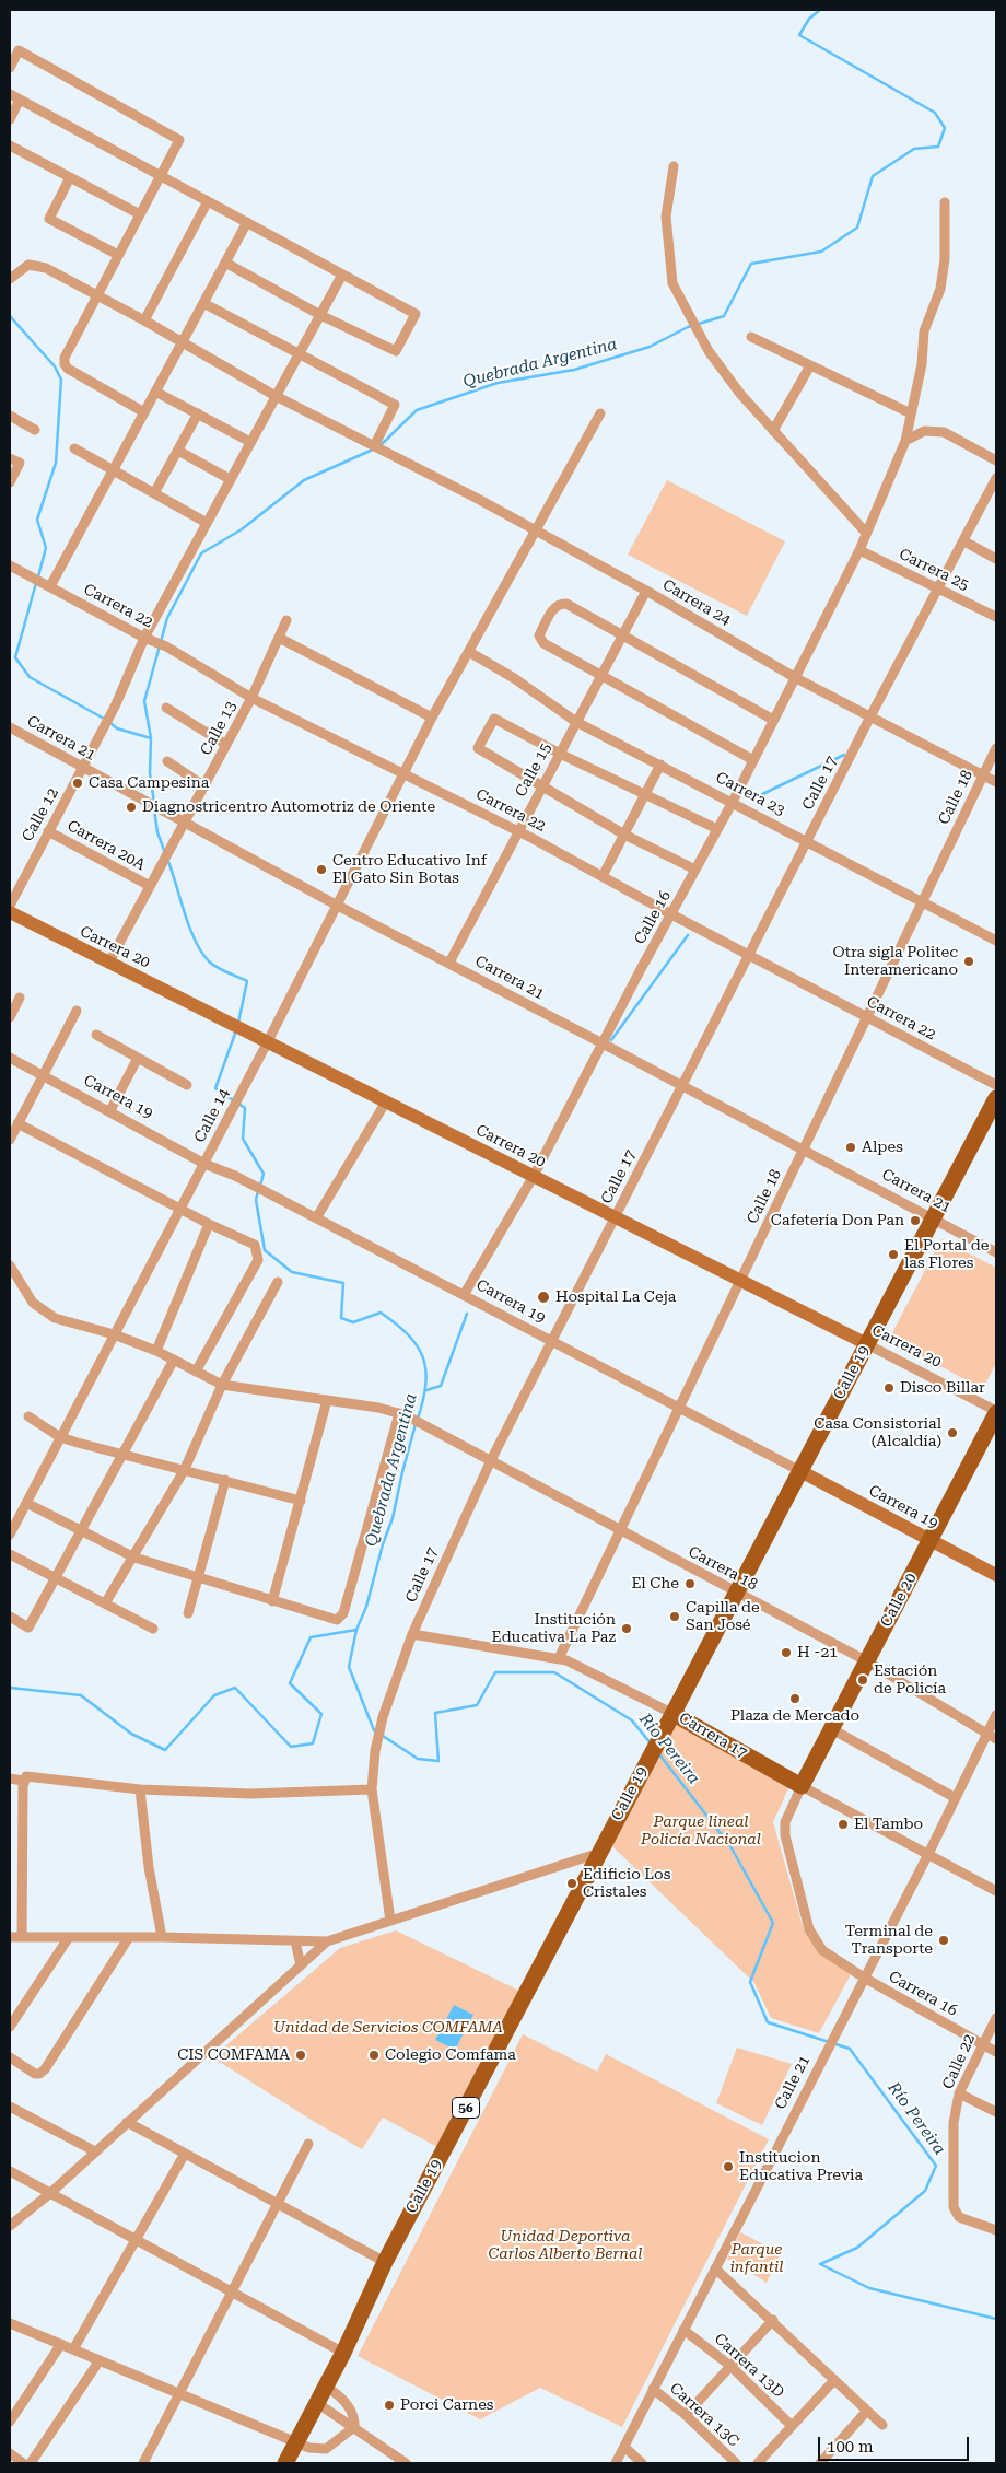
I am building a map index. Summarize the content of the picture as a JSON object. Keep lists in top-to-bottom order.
{
  "streets": {
    "main road": [
      "Carrera 20",
      "Carrera 19",
      "Calle 19",
      "Calle 20",
      "Carrera 17",
      "56"
    ],
    "street": [
      "Carrera 25",
      "Carrera 24",
      "Carrera 22",
      "Calle 13",
      "Carrera 21",
      "Calle 15",
      "Calle 17",
      "Carrera 23",
      "Calle 18",
      "Calle 12",
      "Carrera 20A",
      "Calle 16",
      "Calle 14",
      "Carrera 18",
      "Carrera 16",
      "Calle 22",
      "Calle 21",
      "Carrera 13D",
      "Carrera 13C"
    ]
  },
  "crossings": [
    ["Carrera 25", "Calle 17"],
    ["Carrera 25", "Calle 16"],
    ["Carrera 24", "Calle 15"],
    ["Carrera 24", "Calle 17"],
    ["Carrera 24", "Calle 18"],
    ["Carrera 24", "Calle 12"],
    ["Carrera 24", "Calle 16"],
    ["Carrera 24", "Calle 14"],
    ["Carrera 22", "Calle 13"],
    ["Carrera 22", "Calle 15"],
    ["Carrera 22", "Calle 17"],
    ["Carrera 22", "Calle 18"],
    ["Carrera 22", "Calle 12"],
    ["Carrera 22", "Calle 16"],
    ["Carrera 22", "Calle 14"],
    ["Calle 13", "Carrera 21"],
    ["Calle 13", "Carrera 20A"],
    ["Calle 13", "Carrera 20"],
    ["Carrera 21", "Calle 15"],
    ["Carrera 21", "Calle 17"],
    ["Carrera 21", "Calle 18"],
    ["Carrera 21", "Calle 12"],
    ["Carrera 21", "Calle 16"],
    ["Carrera 21", "Calle 14"],
    ["Carrera 21", "Calle 19"],
    ["Calle 15", "Carrera 23"],
    ["Calle 17", "Carrera 23"],
    ["Calle 17", "Carrera 20"],
    ["Calle 17", "Carrera 19"],
    ["Calle 17", "Carrera 18"],
    ["Calle 17", "Carrera 17"],
    ["Carrera 23", "Calle 18"],
    ["Carrera 23", "Calle 16"],
    ["Carrera 23", "Calle 14"],
    ["Calle 18", "Carrera 20"],
    ["Calle 18", "Carrera 19"],
    ["Calle 18", "Carrera 18"],
    ["Calle 18", "Carrera 17"],
    ["Calle 12", "Carrera 20A"],
    ["Calle 16", "Carrera 20"],
    ["Calle 16", "Carrera 19"],
    ["Carrera 20", "Calle 14"],
    ["Carrera 20", "Calle 19"],
    ["Carrera 20", "Calle 20"],
    ["Carrera 19", "Calle 14"],
    ["Carrera 19", "Calle 19"],
    ["Carrera 19", "Calle 20"],
    ["Calle 14", "Carrera 18"],
    ["Calle 19", "Carrera 18"],
    ["Calle 19", "Carrera 17"],
    ["Carrera 18", "Calle 20"],
    ["Carrera 18", "Calle 21"],
    ["Calle 20", "Carrera 17"],
    ["Calle 20", "Carrera 16"],
    ["Carrera 17", "Carrera 16"],
    ["Carrera 17", "Calle 21"],
    ["Carrera 16", "Calle 22"],
    ["Carrera 16", "Calle 21"],
    ["Calle 21", "Carrera 13D"],
    ["Calle 21", "Carrera 13C"]
  ],
  "water": ["Quebrada Argentina", "Río Pereira"],
  "parks": [
    "Parque lineal Policía Nacional",
    "Unidad de Servicios COMFAMA",
    "Unidad Deportiva Carlos Alberto Bernal",
    "Parque infantil"
  ],
  "places": [
    "Casa Campesina",
    "Diagnostricentro Automotriz de Oriente",
    "Centro Educativo Inf El Gato Sin Botas",
    "Otra sigla Politec Interamericano",
    "Alpes",
    "Cafetería Don Pan",
    "El Portal de las Flores",
    "Hospital La Ceja",
    "Disco Billar",
    "Casa Consistorial (Alcaldía)",
    "El Che",
    "Capilla de San José",
    "Institución Educativa La Paz",
    "H -21",
    "Estación de Policía",
    "Plaza de Mercado",
    "El Tambo",
    "Edificio Los Cristales",
    "Terminal de Transporte",
    "CIS COMFAMA",
    "Colegio Comfama",
    "Institucion Educativa Previa",
    "Porci Carnes"
  ],
  "scale_bar": "100 m"
}
